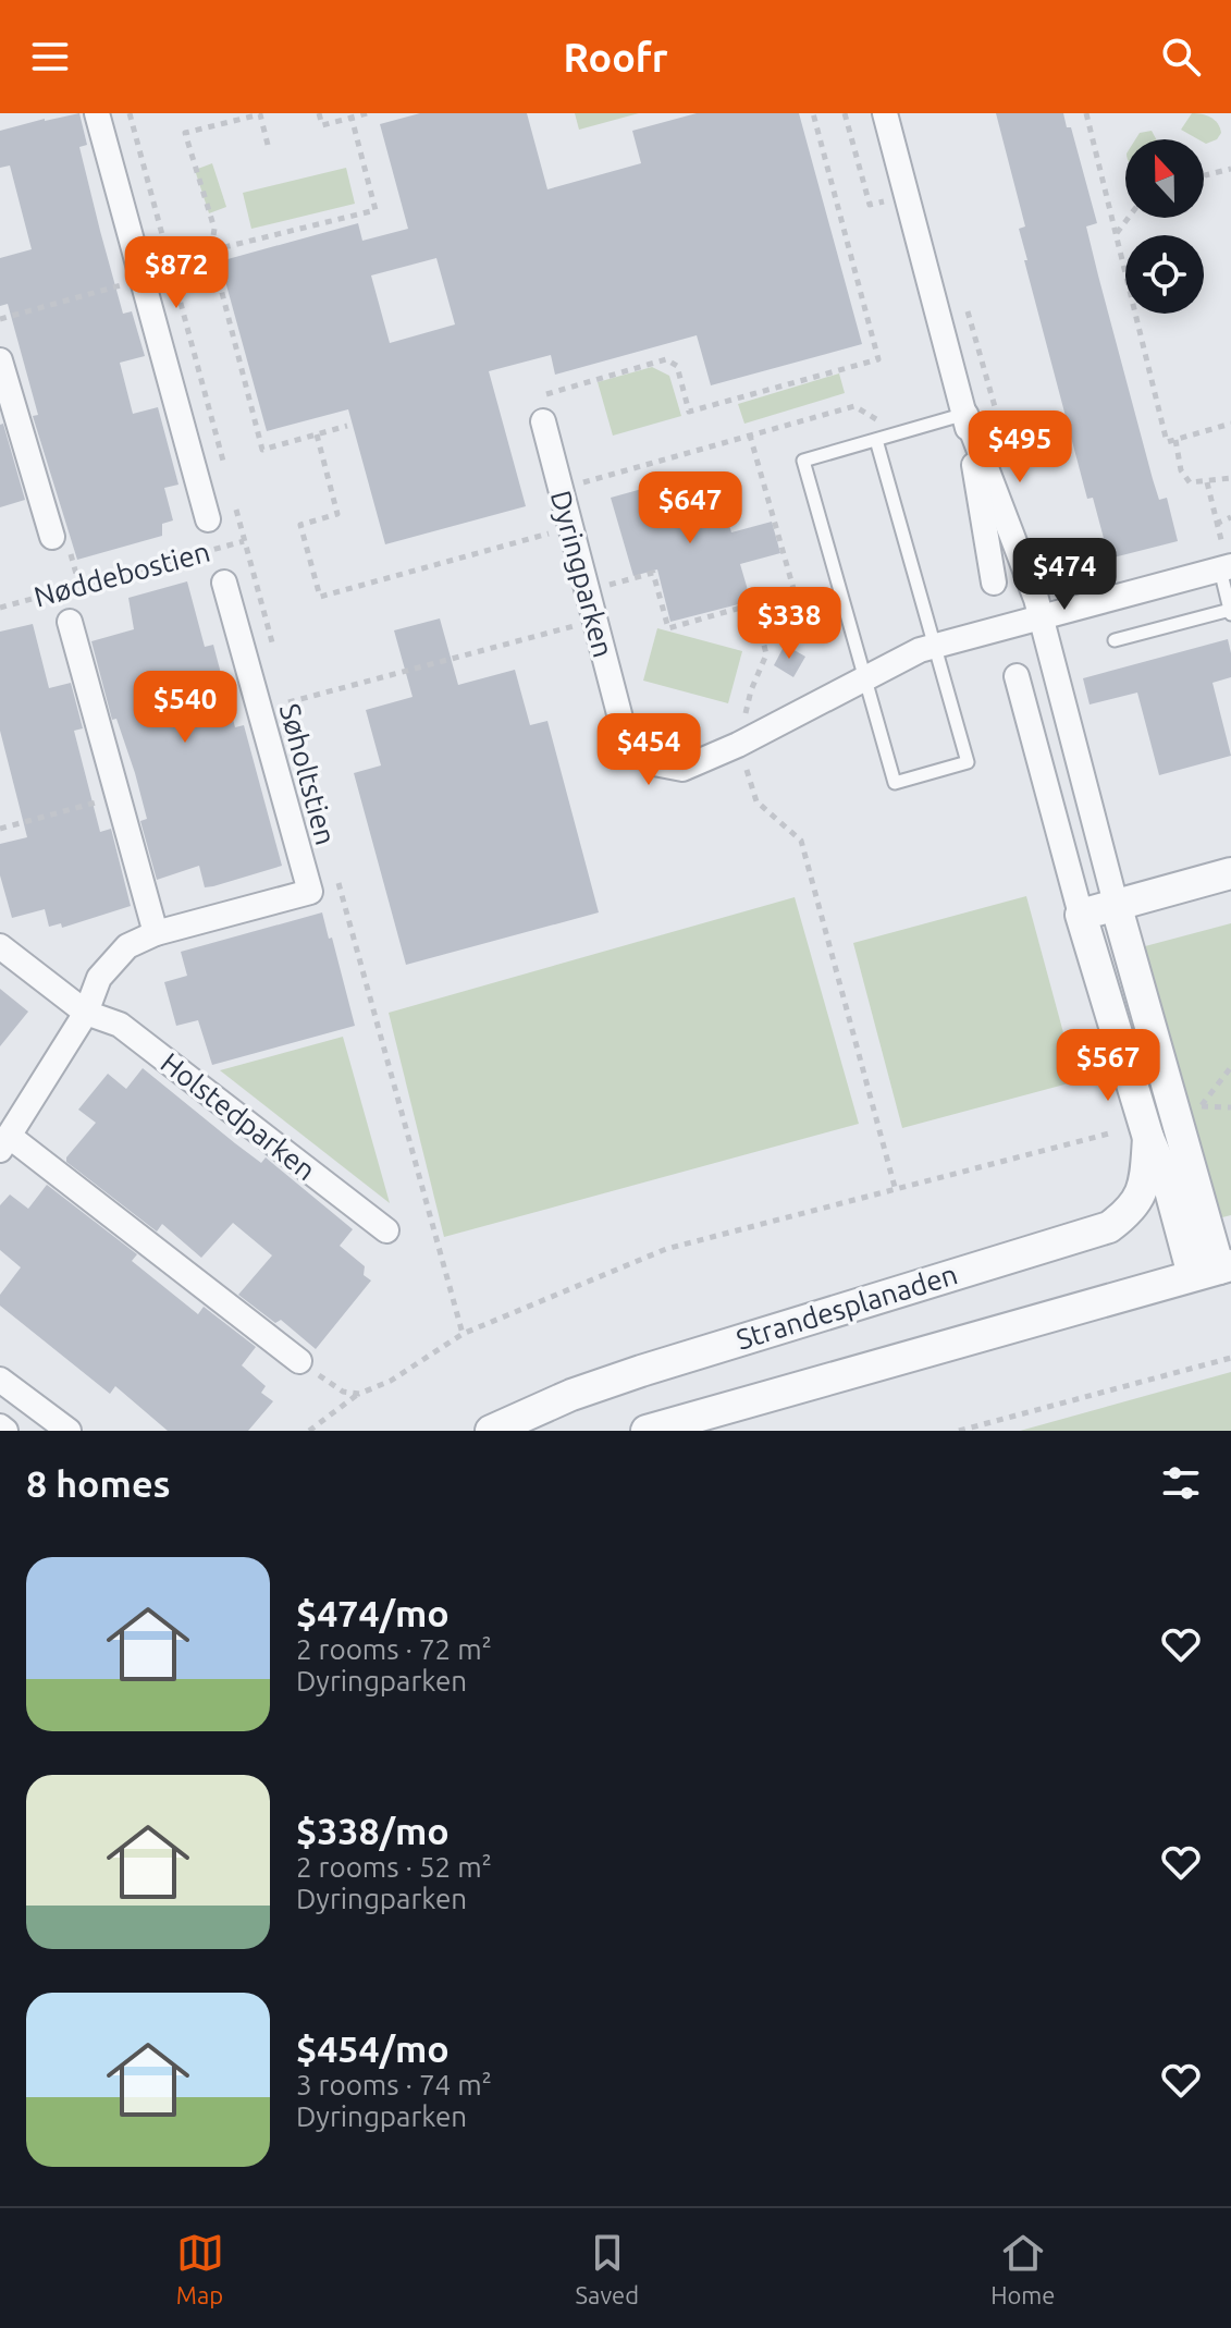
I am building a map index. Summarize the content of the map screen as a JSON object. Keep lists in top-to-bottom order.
{
  "streets": {
    "street": ["Dyringparken", "Holstedparken", "Strandesplanaden"],
    "path": ["Nøddebostien", "Søholtstien"]
  },
  "north": "top",
  "page": {
    "header": "Roofr",
    "price": [
      "$872",
      "$495",
      "$647",
      "$474",
      "$338",
      "$540",
      "$454",
      "$567"
    ],
    "heading": "8 homes",
    "list": [
      {
        "name": "$474/mo",
        "note": "2 rooms · 72 m² · Dyringparken"
      },
      {
        "name": "$338/mo",
        "note": "2 rooms · 52 m² · Dyringparken"
      },
      {
        "name": "$454/mo",
        "note": "3 rooms · 74 m² · Dyringparken"
      }
    ],
    "tabs": ["Map", "Saved", "Home"]
  }
}
